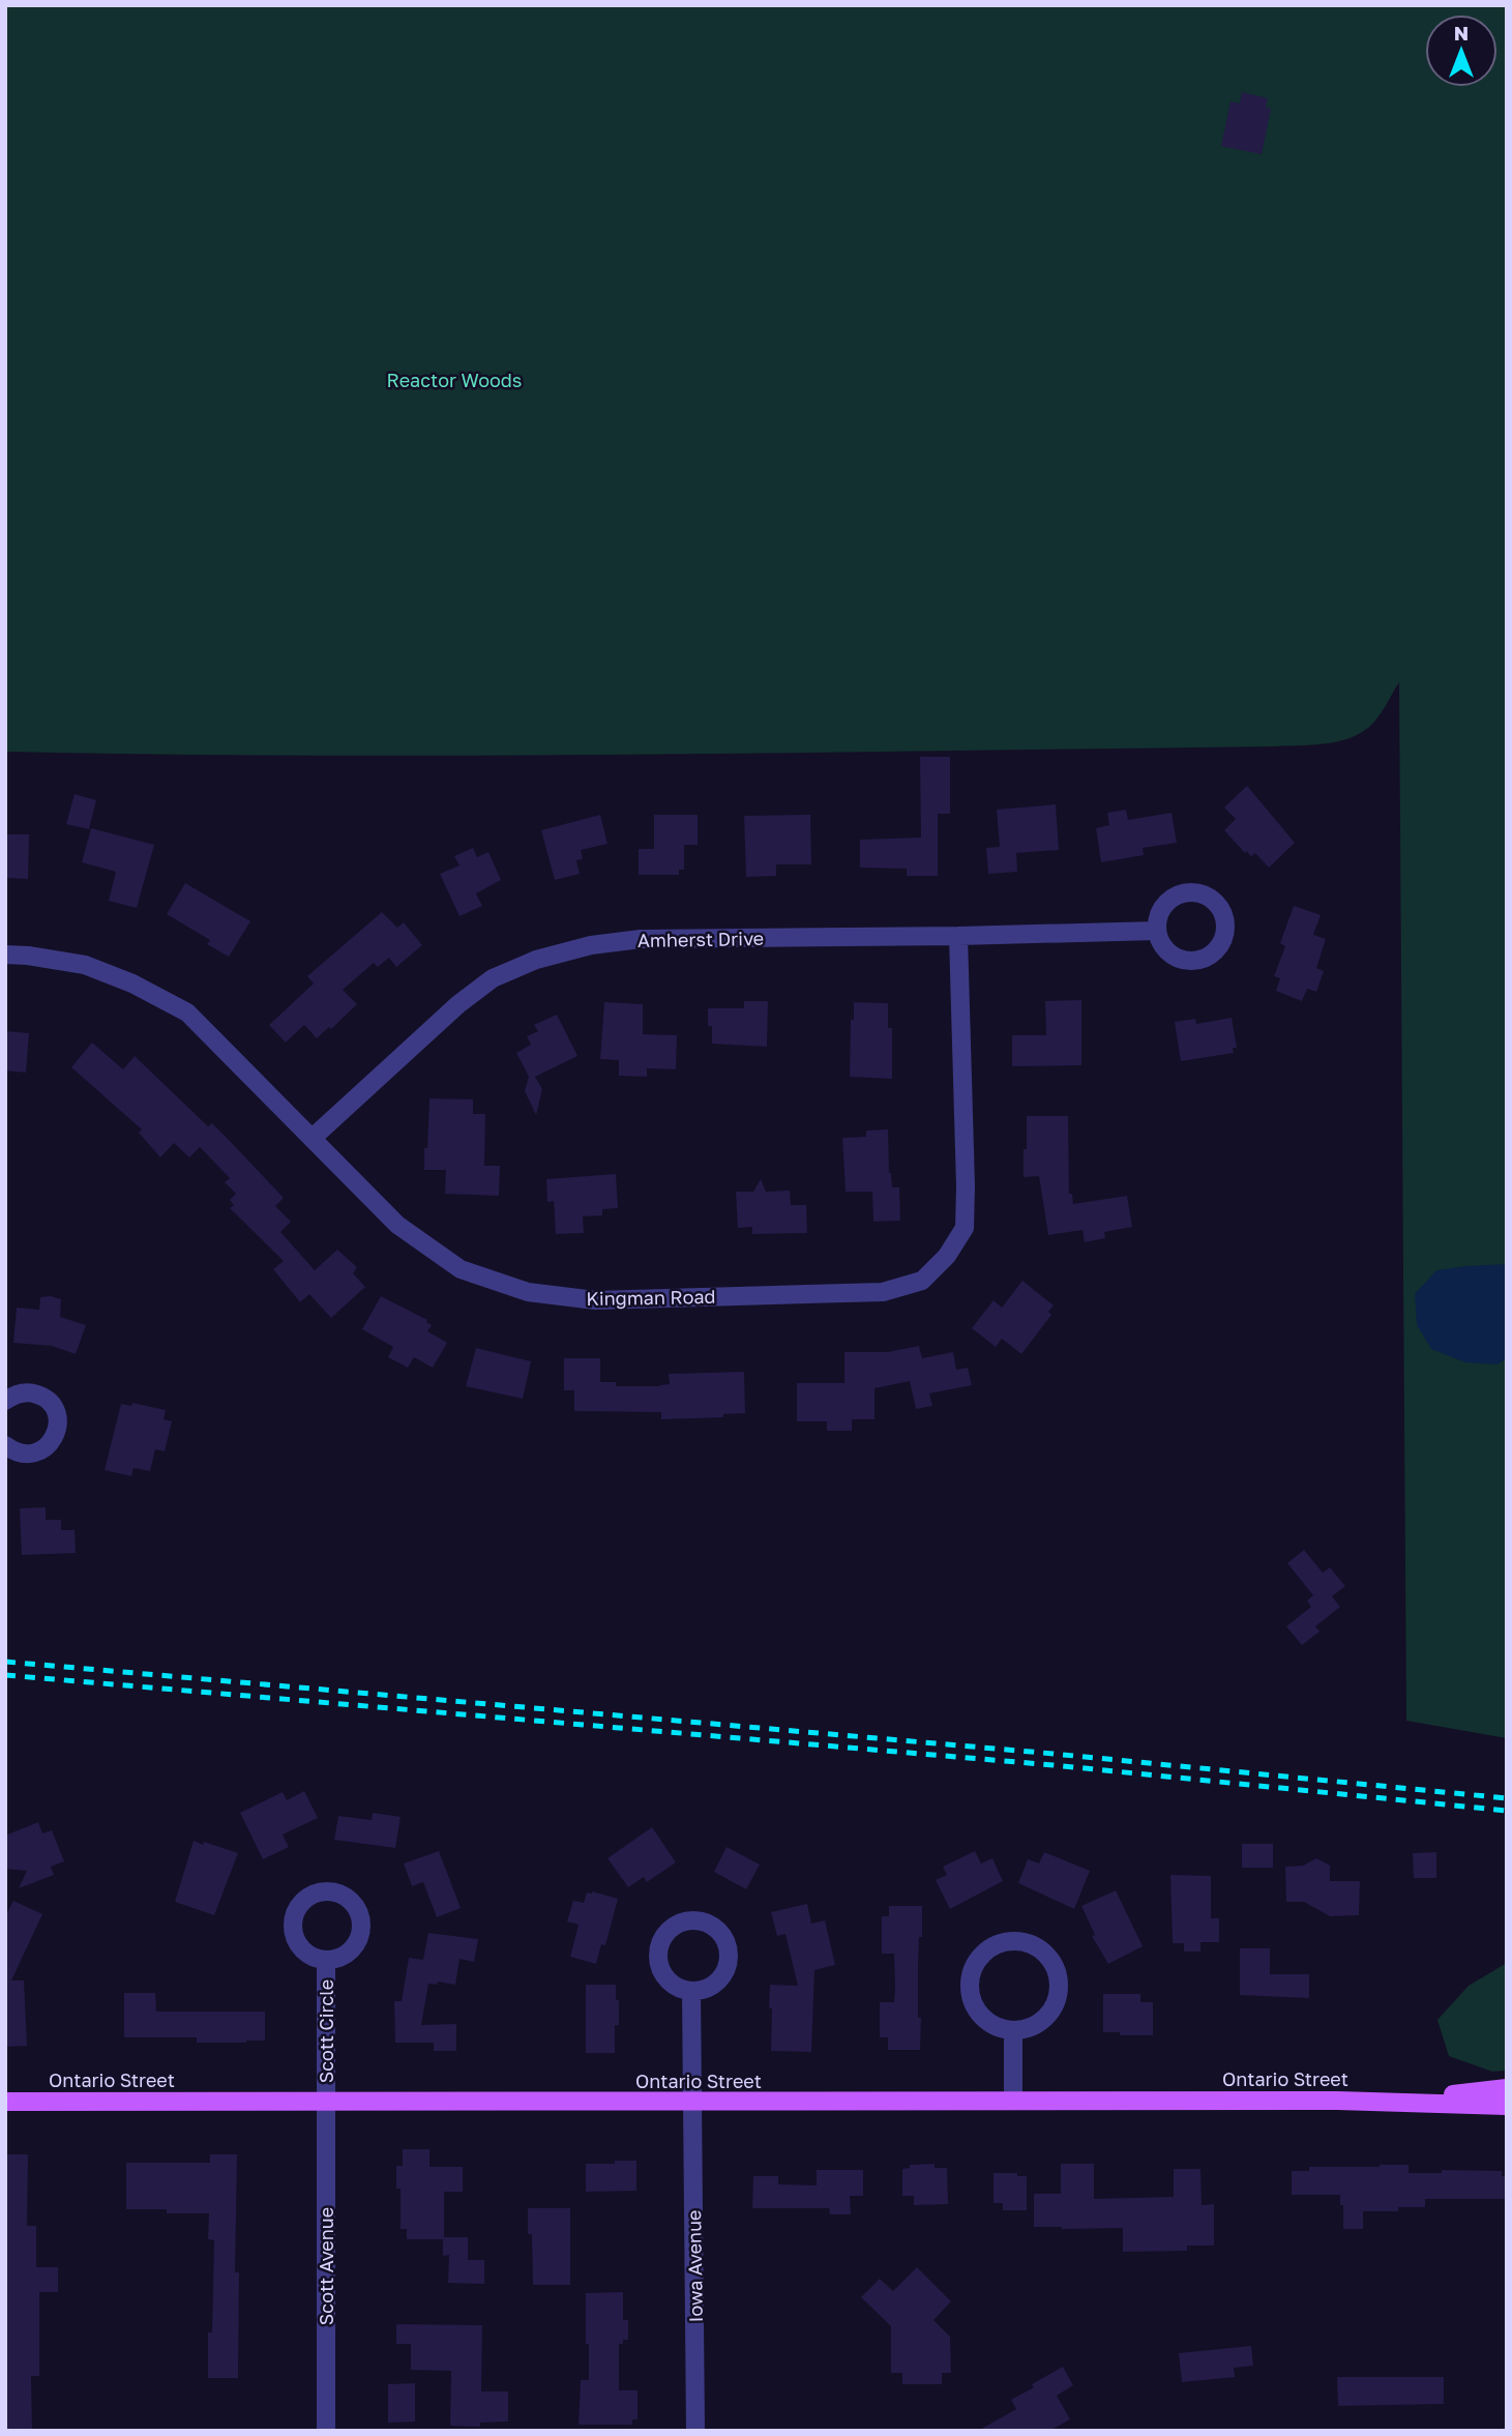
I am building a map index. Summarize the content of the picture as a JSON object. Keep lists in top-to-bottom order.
{
  "streets": {
    "main road": ["Ontario Street"],
    "street": [
      "Amherst Drive",
      "Kingman Road",
      "Scott Circle",
      "Scott Avenue",
      "Iowa Avenue"
    ]
  },
  "crossings": [
    ["Amherst Drive", "Kingman Road"],
    ["Scott Circle", "Ontario Street"],
    ["Scott Circle", "Scott Avenue"],
    ["Ontario Street", "Scott Avenue"],
    ["Ontario Street", "Iowa Avenue"]
  ],
  "parks": ["Reactor Woods"],
  "north": "top"
}
